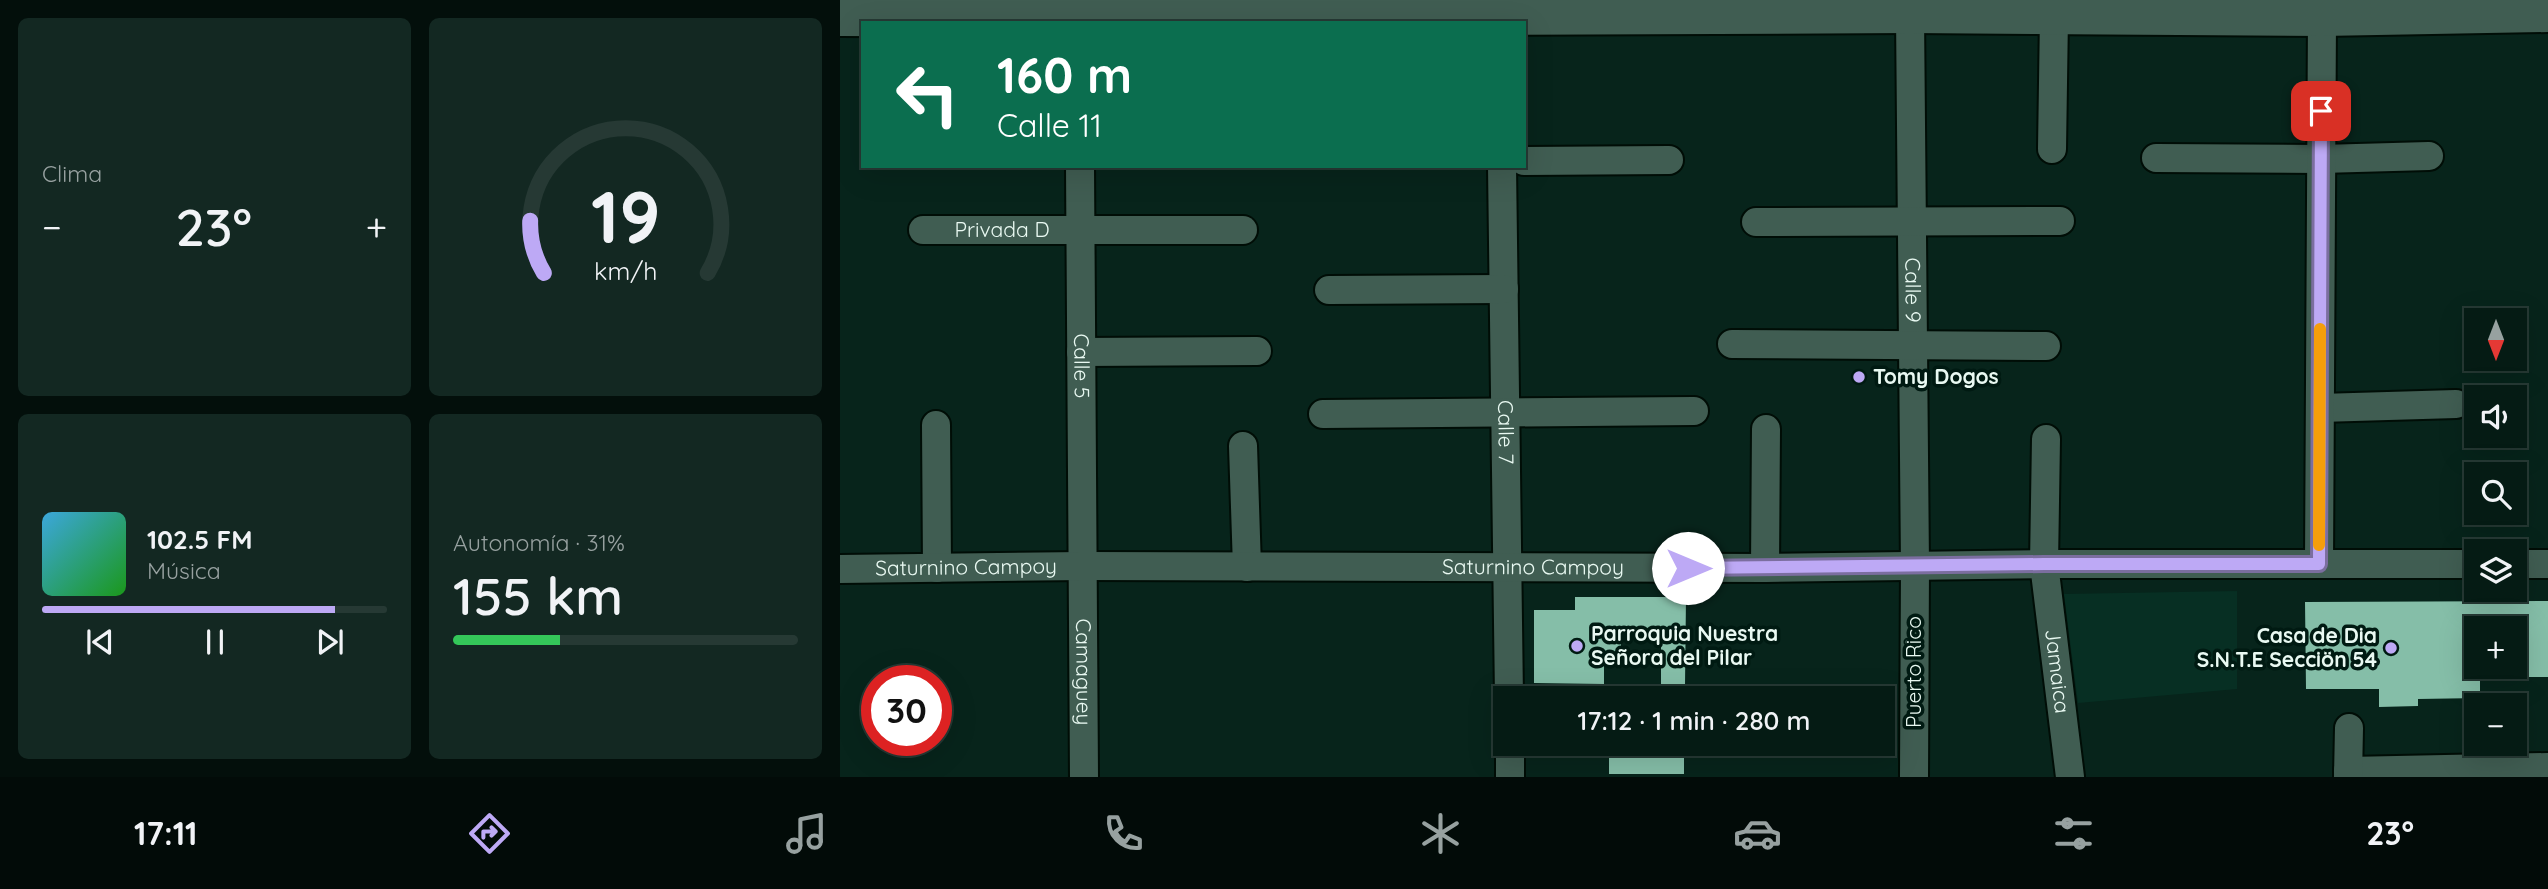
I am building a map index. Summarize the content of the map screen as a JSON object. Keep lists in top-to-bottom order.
{
  "streets": {
    "street": [
      "Privada D",
      "Calle 9",
      "Calle 5",
      "Calle 7",
      "Saturnino Campoy",
      "Jamaica",
      "Camaguey",
      "Puerto Rico"
    ]
  },
  "crossings": [
    ["Privada D", "Calle 5"],
    ["Calle 9", "Saturnino Campoy"],
    ["Calle 9", "Puerto Rico"],
    ["Calle 5", "Saturnino Campoy"],
    ["Calle 5", "Camaguey"],
    ["Calle 7", "Saturnino Campoy"],
    ["Saturnino Campoy", "Jamaica"],
    ["Saturnino Campoy", "Camaguey"],
    ["Saturnino Campoy", "Puerto Rico"]
  ],
  "places": ["Tomy Dogos", "Parroquia Nuestra Señora del Pilar", "Casa de Dia S.N.T.E Secciön 54"],
  "north": "bottom",
  "page": {
    "tile": [
      "Clima",
      ["Autonomía · 31%", "155 km"]
    ],
    "turn": ["160 m", "Calle 11"],
    "heat": ["−", "23°", "+"],
    "map_buttons": ["+", "−"],
    "song": ["102.5 FM", "Música"],
    "limit": "30",
    "trip": "17:12 · 1 min · 280 m",
    "tabs": ["17:11", "23°"],
    "gauge": ["19", "km/h"]
  }
}
